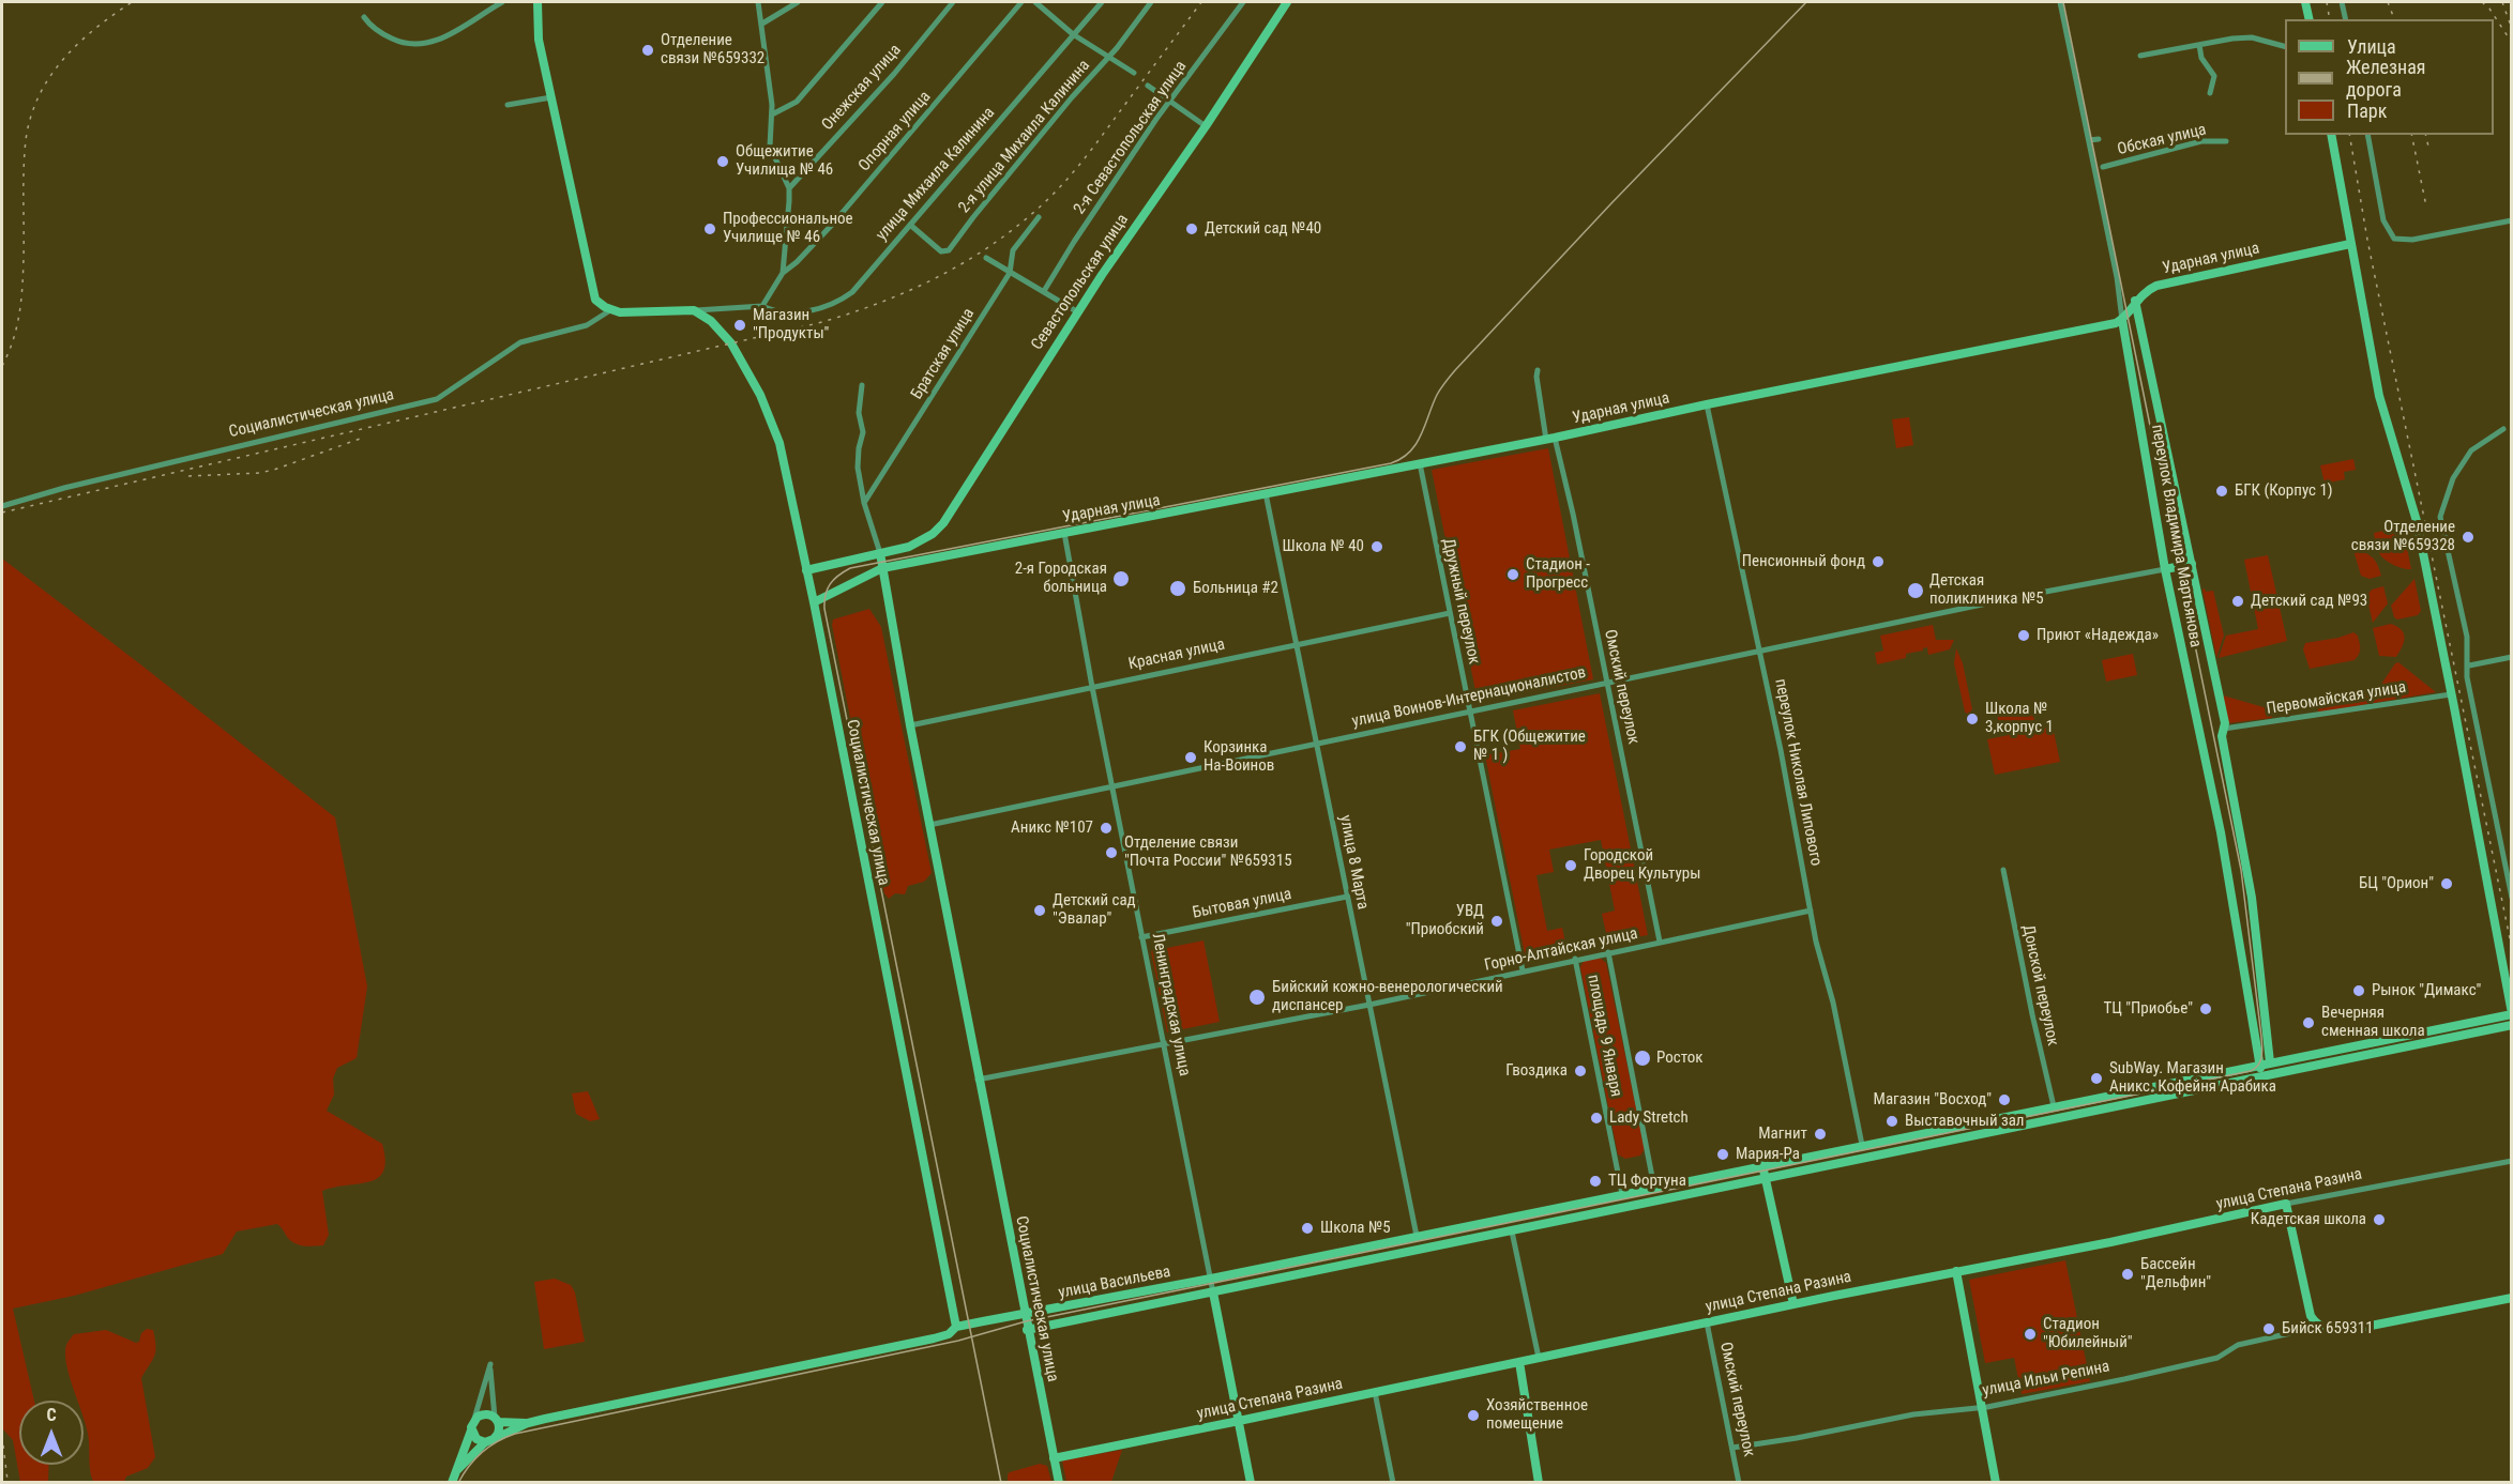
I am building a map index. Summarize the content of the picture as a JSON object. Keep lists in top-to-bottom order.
{
  "streets": {
    "street": [
      "Онежская улица",
      "Опорная улица",
      "2-я улица Михаила Калинина",
      "2-я Севастопольская улица",
      "Обская улица",
      "улица Михаила Калинина",
      "Ударная улица",
      "Севастопольская улица",
      "Братская улица",
      "Социалистическая улица",
      "переулок Владимира Мартьянова",
      "Дружный переулок",
      "Красная улица",
      "Омский переулок",
      "улица Воинов-Интернационалистов",
      "Первомайская улица",
      "переулок Николая Липового",
      "улица 8 Марта",
      "Бытовая улица",
      "Горно-Алтайская улица",
      "Донской переулок",
      "Ленинградская улица",
      "площадь 9 Января",
      "улица Степана Разина",
      "улица Васильева",
      "улица Ильи Репина"
    ]
  },
  "crossings": [
    ["2-я улица Михаила Калинина", "улица Михаила Калинина"],
    ["Обская улица", "переулок Владимира Мартьянова"],
    ["Ударная улица", "Социалистическая улица"],
    ["Ударная улица", "переулок Владимира Мартьянова"],
    ["Ударная улица", "Дружный переулок"],
    ["Ударная улица", "Омский переулок"],
    ["Ударная улица", "переулок Николая Липового"],
    ["Ударная улица", "улица 8 Марта"],
    ["Ударная улица", "Ленинградская улица"],
    ["Севастопольская улица", "Социалистическая улица"],
    ["Социалистическая улица", "Красная улица"],
    ["Социалистическая улица", "улица Воинов-Интернационалистов"],
    ["Социалистическая улица", "Горно-Алтайская улица"],
    ["Социалистическая улица", "улица Степана Разина"],
    ["Социалистическая улица", "улица Васильева"],
    ["переулок Владимира Мартьянова", "улица Воинов-Интернационалистов"],
    ["переулок Владимира Мартьянова", "улица Васильева"],
    ["Дружный переулок", "Красная улица"],
    ["Дружный переулок", "улица Воинов-Интернационалистов"],
    ["Дружный переулок", "Горно-Алтайская улица"],
    ["Красная улица", "улица 8 Марта"],
    ["Красная улица", "Ленинградская улица"],
    ["Омский переулок", "улица Воинов-Интернационалистов"],
    ["Омский переулок", "Горно-Алтайская улица"],
    ["Омский переулок", "улица Степана Разина"],
    ["Омский переулок", "улица Ильи Репина"],
    ["улица Воинов-Интернационалистов", "переулок Николая Липового"],
    ["улица Воинов-Интернационалистов", "улица 8 Марта"],
    ["улица Воинов-Интернационалистов", "Ленинградская улица"],
    ["переулок Николая Липового", "Горно-Алтайская улица"],
    ["переулок Николая Липового", "улица Васильева"],
    ["улица 8 Марта", "Бытовая улица"],
    ["улица 8 Марта", "Горно-Алтайская улица"],
    ["улица 8 Марта", "улица Васильева"],
    ["Бытовая улица", "Ленинградская улица"],
    ["Горно-Алтайская улица", "Ленинградская улица"],
    ["Горно-Алтайская улица", "площадь 9 Января"],
    ["Донской переулок", "улица Васильева"],
    ["Ленинградская улица", "улица Степана Разина"],
    ["Ленинградская улица", "улица Васильева"],
    ["площадь 9 Января", "улица Васильева"]
  ],
  "places": [
    "Отделение связи №659332",
    "Общежитие Училища № 46",
    "Профессиональное Училище № 46",
    "Детский сад №40",
    "Магазин \"Продукты\"",
    "БГК (Корпус 1)",
    "Отделение связи №659328",
    "Школа № 40",
    "Пенсионный фонд",
    "Стадион - Прогресс",
    "2-я Городская больница",
    "Больница #2",
    "Детская поликлиника №5",
    "Детский сад №93",
    "Приют «Надежда»",
    "Школа № 3,корпус 1",
    "БГК (Общежитие № 1 )",
    "Корзинка На-Воинов",
    "Аникс №107",
    "Отделение связи \"Почта России\" №659315",
    "Городской Дворец Культуры",
    "БЦ \"Орион\"",
    "Детский сад \"Эвалар\"",
    "УВД \"Приобский",
    "Рынок \"Димакс\"",
    "Бийский кожно-венерологический диспансер",
    "ТЦ \"Приобье\"",
    "Вечерняя сменная школа",
    "Росток",
    "Гвоздика",
    "SubWay. Магазин Аникс. Кофейня Арабика",
    "Магазин \"Восход\"",
    "Lady Stretch",
    "Выставочный зал",
    "Магнит",
    "Мария-Ра",
    "ТЦ Фортуна",
    "Кадетская школа",
    "Школа №5",
    "Бассейн \"Дельфин\"",
    "Бийск 659311",
    "Стадион \"Юбилейный\"",
    "Хозяйственное помещение"
  ],
  "legend": ["Улица", "Железная дорога", "Парк"],
  "north": "top"
}
